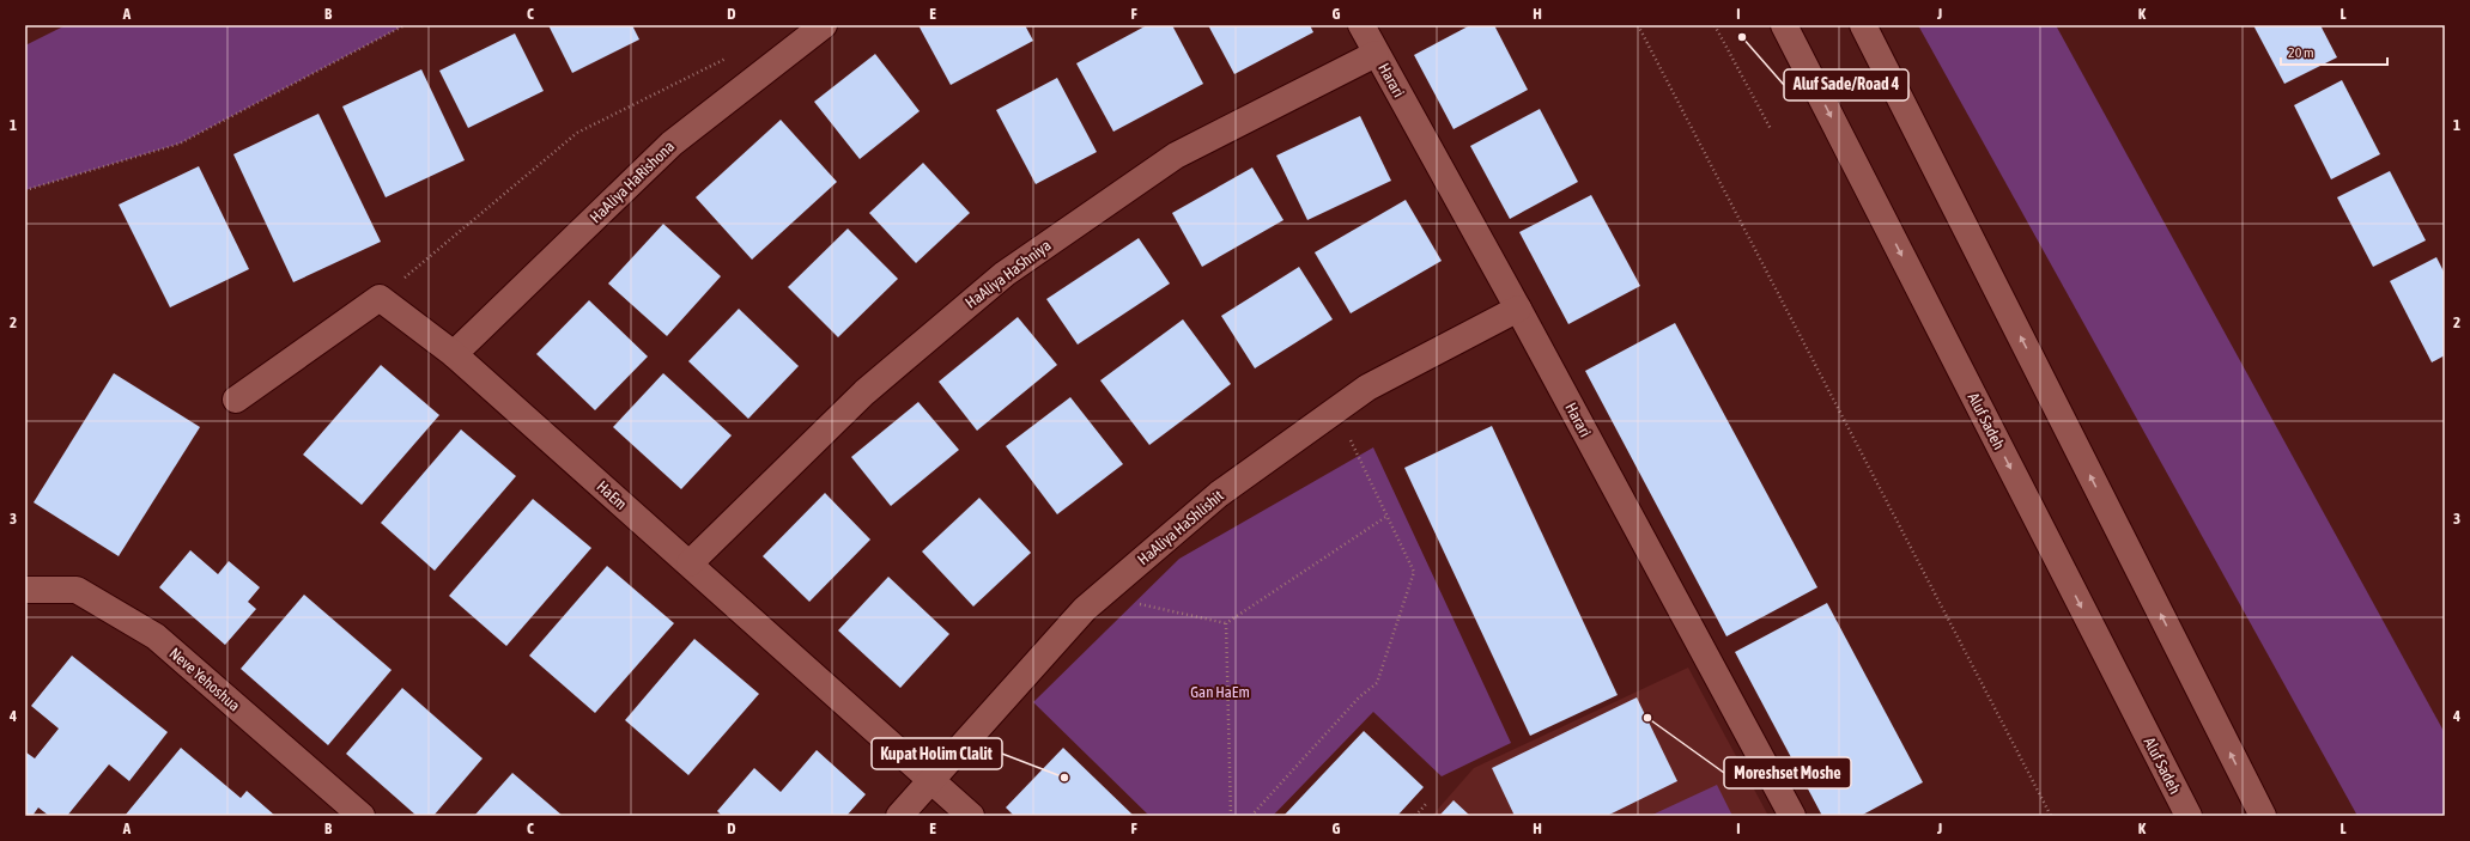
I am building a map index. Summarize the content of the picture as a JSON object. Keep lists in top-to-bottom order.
{
  "streets": {
    "street": [
      "Harari",
      "HaAliya HaRishona",
      "HaAliya HaShniya",
      "Aluf Sadeh",
      "HaEm",
      "HaAliya HaShlishit",
      "Neve Yehoshua"
    ]
  },
  "crossings": [
    ["Harari", "HaAliya HaShniya"],
    ["Harari", "HaAliya HaShlishit"],
    ["HaAliya HaRishona", "HaEm"],
    ["HaAliya HaShniya", "HaEm"],
    ["HaEm", "HaAliya HaShlishit"]
  ],
  "parks": ["Gan HaEm"],
  "places": ["Aluf Sade/Road 4", "Moreshset Moshe", "Kupat Holim Clalit"],
  "scale_bar": "20 m",
  "grid": {
    "columns": [
      "A",
      "B",
      "C",
      "D",
      "E",
      "F",
      "G",
      "H",
      "I",
      "J",
      "K",
      "L"
    ],
    "rows": [
      "1",
      "2",
      "3",
      "4"
    ]
  }
}
